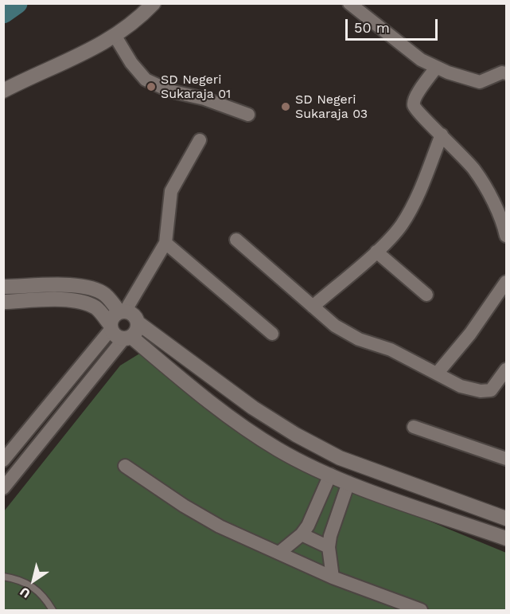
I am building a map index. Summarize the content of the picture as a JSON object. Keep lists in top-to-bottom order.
{
  "places": ["SD Negeri Sukaraja 01", "SD Negeri Sukaraja 03"],
  "scale_bar": "50 m",
  "north": "bottom left"
}
